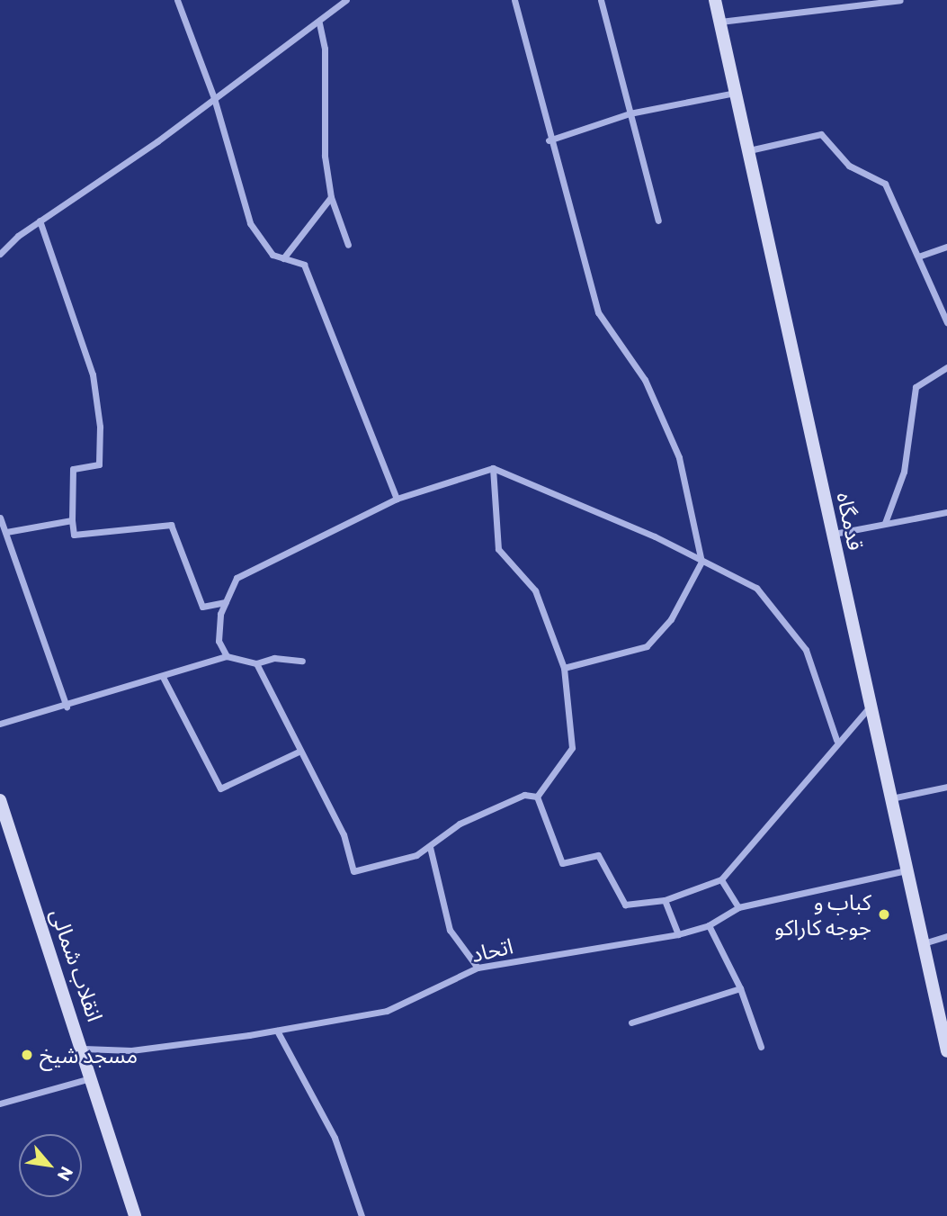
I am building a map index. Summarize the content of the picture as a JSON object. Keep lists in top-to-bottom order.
{
  "streets": {
    "main road": ["قدمگاه", "انقلاب شمالی"],
    "street": ["اتحاد"]
  },
  "crossings": [
    ["قدمگاه", "اتحاد"],
    ["اتحاد", "انقلاب شمالی"]
  ],
  "places": ["کباب و جوجه کاراکو", "مسجد شیخ"],
  "north": "bottom right"
}
